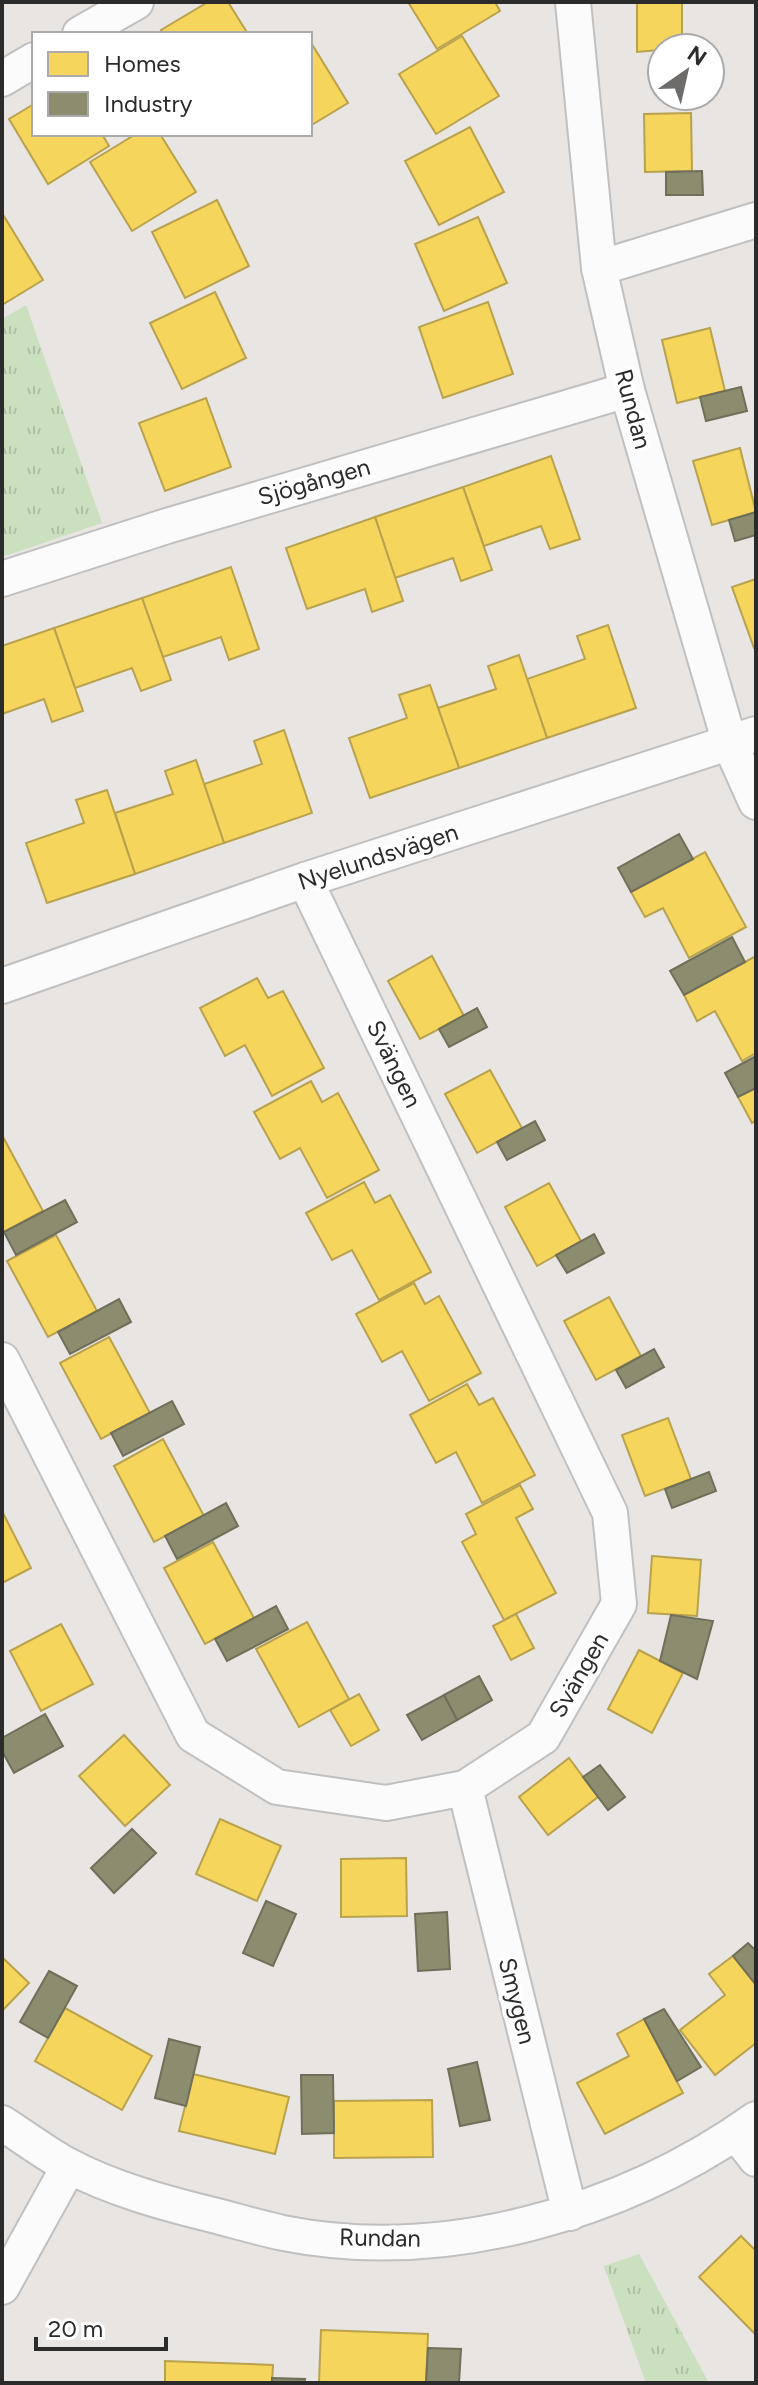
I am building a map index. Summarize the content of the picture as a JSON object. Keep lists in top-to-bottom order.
{
  "streets": {
    "street": [
      "Rundan",
      "Sjögången",
      "Nyelundsvägen",
      "Svängen",
      "Smygen"
    ]
  },
  "crossings": [
    ["Rundan", "Sjögången"],
    ["Rundan", "Nyelundsvägen"],
    ["Rundan", "Smygen"],
    ["Nyelundsvägen", "Svängen"],
    ["Svängen", "Smygen"]
  ],
  "legend": ["Homes", "Industry"],
  "scale_bar": "20 m",
  "north": "top right"
}
